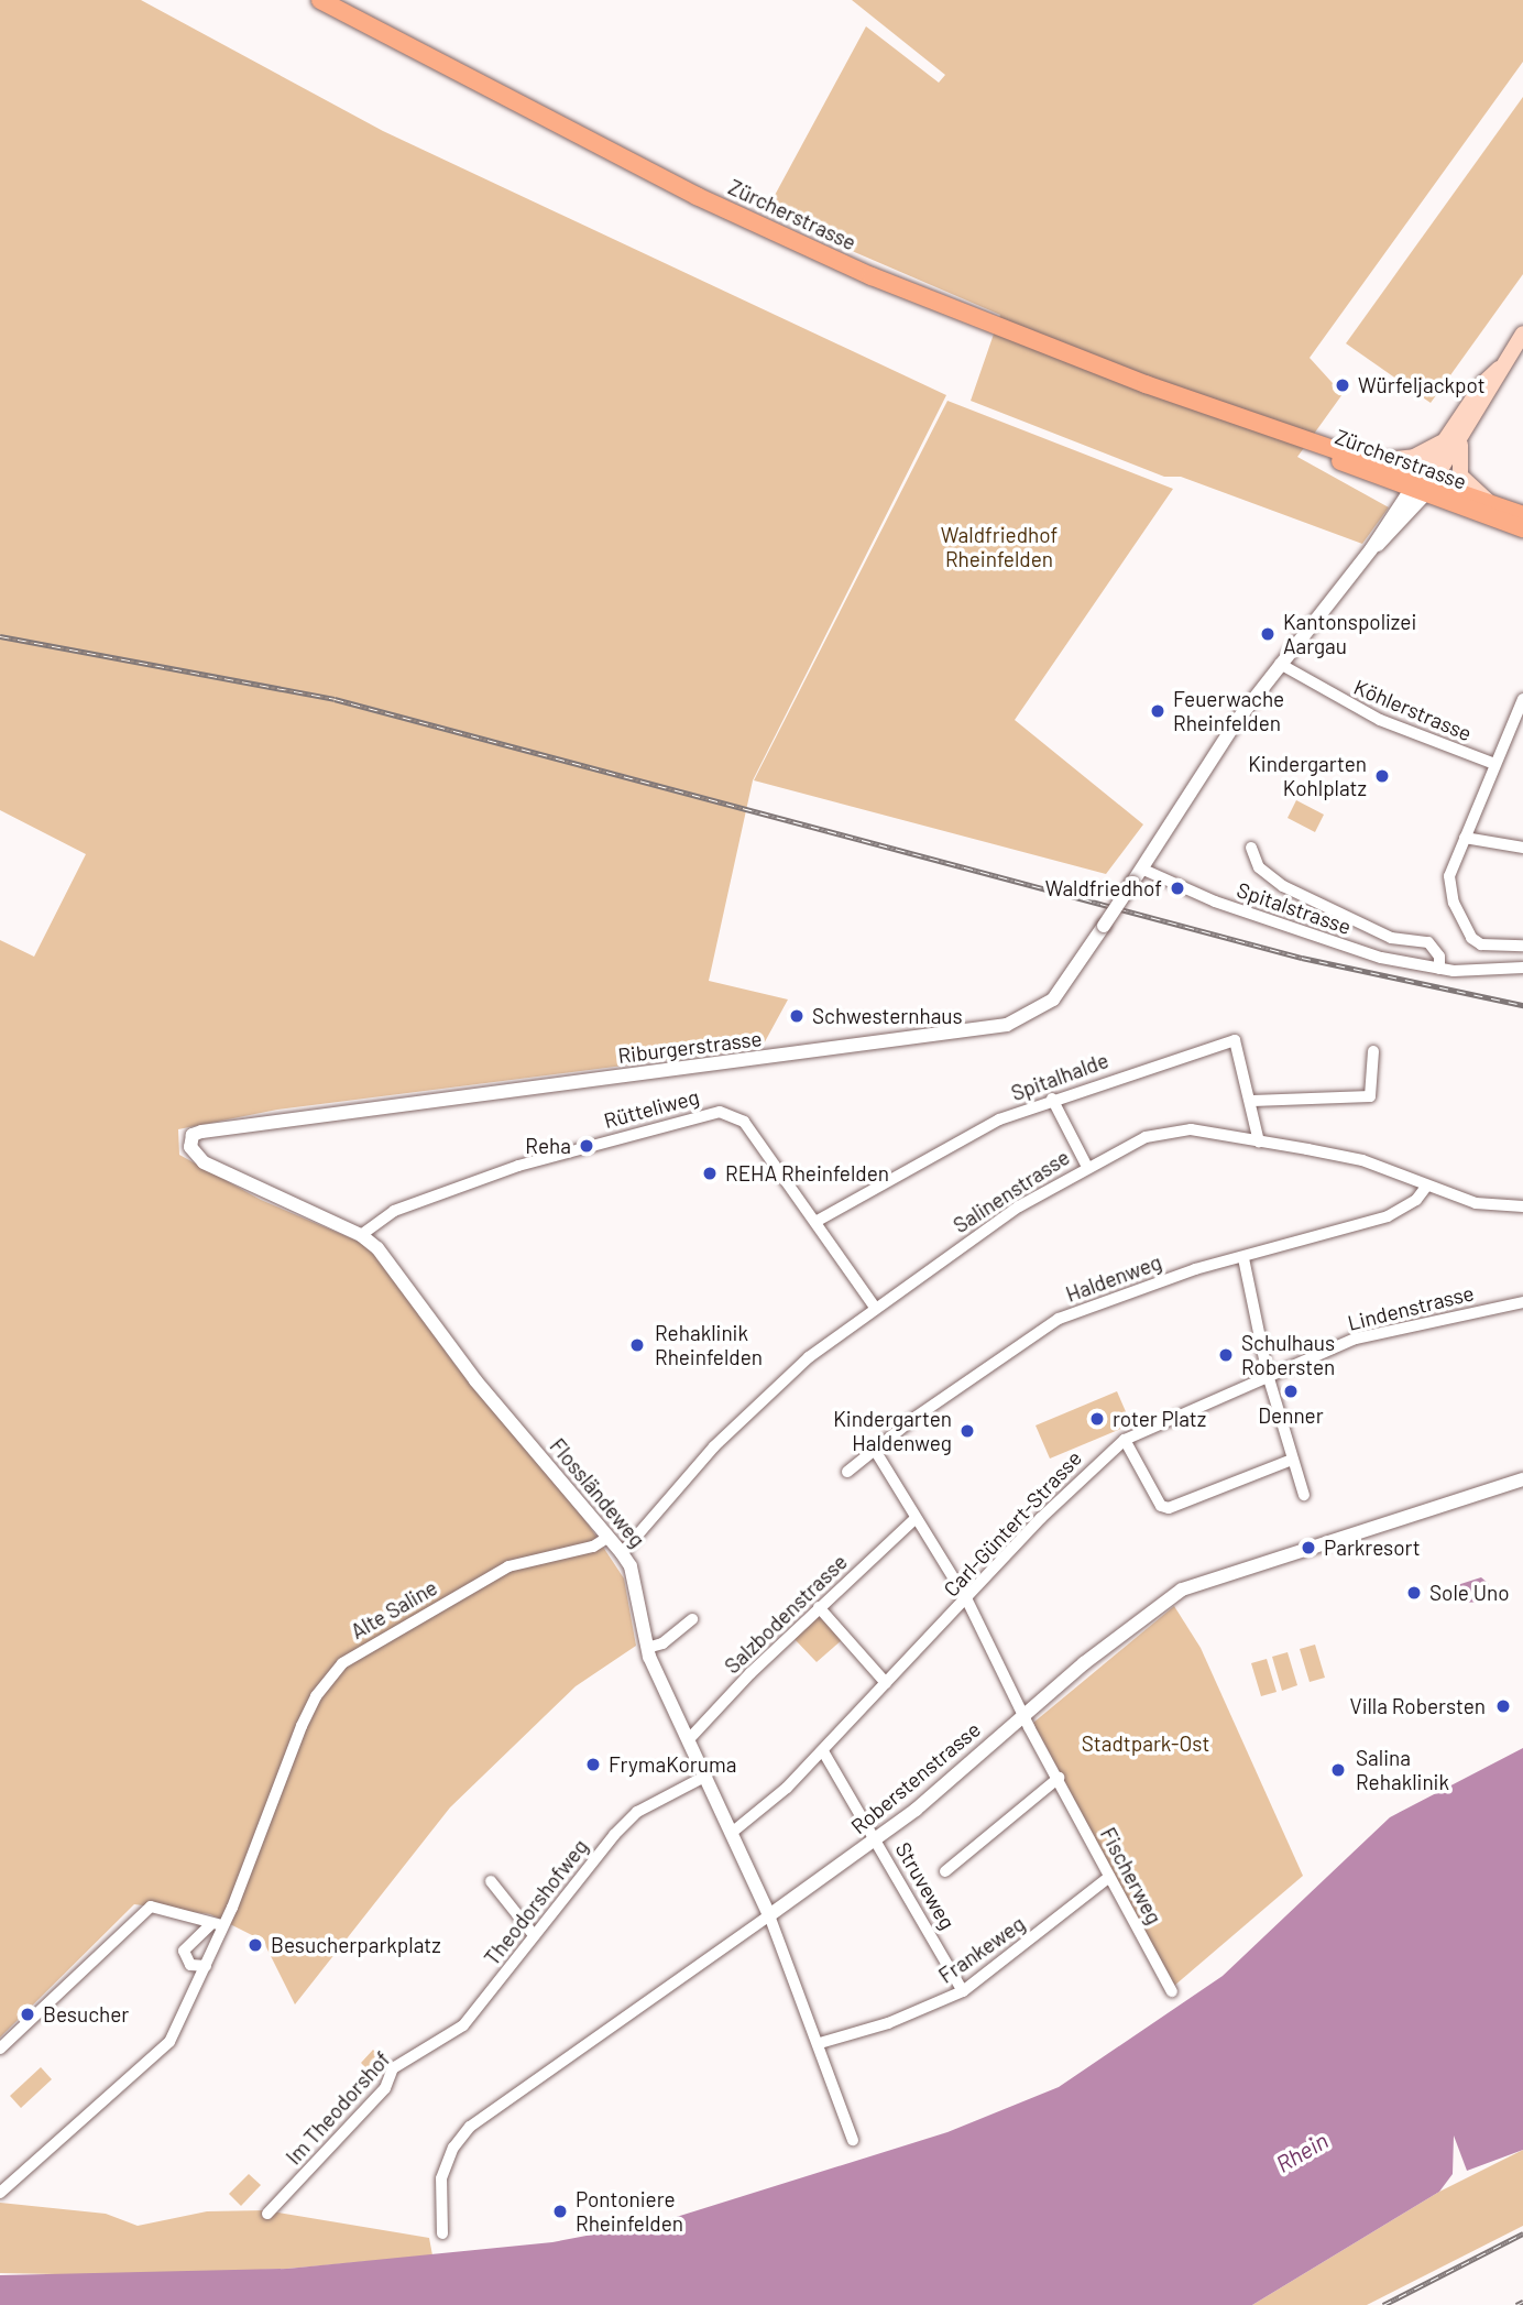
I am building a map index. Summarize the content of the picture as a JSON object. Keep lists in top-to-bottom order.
{
  "streets": {
    "main road": ["Zürcherstrasse", "Riburgerstrasse"],
    "street": [
      "Köhlerstrasse",
      "Spitalstrasse",
      "Spitalhalde",
      "Rütteliweg",
      "Salinenstrasse",
      "Haldenweg",
      "Lindenstrasse",
      "Flossländeweg",
      "Carl-Güntert-Strasse",
      "Alte Saline",
      "Salzbodenstrasse",
      "Roberstenstrasse",
      "Fischerweg",
      "Struveweg",
      "Theodorshofweg",
      "Frankeweg",
      "Im Theodorshof"
    ]
  },
  "crossings": [
    ["Zürcherstrasse", "Riburgerstrasse"],
    ["Köhlerstrasse", "Riburgerstrasse"],
    ["Spitalstrasse", "Riburgerstrasse"],
    ["Riburgerstrasse", "Flossländeweg"],
    ["Spitalhalde", "Rütteliweg"],
    ["Spitalhalde", "Salinenstrasse"],
    ["Rütteliweg", "Salinenstrasse"],
    ["Rütteliweg", "Flossländeweg"],
    ["Salinenstrasse", "Haldenweg"],
    ["Salinenstrasse", "Flossländeweg"],
    ["Haldenweg", "Fischerweg"],
    ["Lindenstrasse", "Carl-Güntert-Strasse"],
    ["Flossländeweg", "Carl-Güntert-Strasse"],
    ["Flossländeweg", "Alte Saline"],
    ["Flossländeweg", "Salzbodenstrasse"],
    ["Flossländeweg", "Roberstenstrasse"],
    ["Flossländeweg", "Theodorshofweg"],
    ["Flossländeweg", "Frankeweg"],
    ["Carl-Güntert-Strasse", "Fischerweg"],
    ["Carl-Güntert-Strasse", "Struveweg"],
    ["Salzbodenstrasse", "Fischerweg"],
    ["Roberstenstrasse", "Fischerweg"],
    ["Roberstenstrasse", "Struveweg"],
    ["Fischerweg", "Frankeweg"],
    ["Struveweg", "Frankeweg"],
    ["Theodorshofweg", "Im Theodorshof"]
  ],
  "water": ["Rhein"],
  "parks": ["Waldfriedhof Rheinfelden", "Stadtpark-Ost"],
  "places": [
    "Würfeljackpot",
    "Kantonspolizei Aargau",
    "Feuerwache Rheinfelden",
    "Kindergarten Kohlplatz",
    "Waldfriedhof",
    "Schwesternhaus",
    "Reha",
    "REHA Rheinfelden",
    "Rehaklinik Rheinfelden",
    "Schulhaus Robersten",
    "Denner",
    "roter Platz",
    "Kindergarten Haldenweg",
    "Parkresort",
    "Sole Uno",
    "Villa Robersten",
    "FrymaKoruma",
    "Salina Rehaklinik",
    "Besucherparkplatz",
    "Besucher",
    "Pontoniere Rheinfelden"
  ]
}
